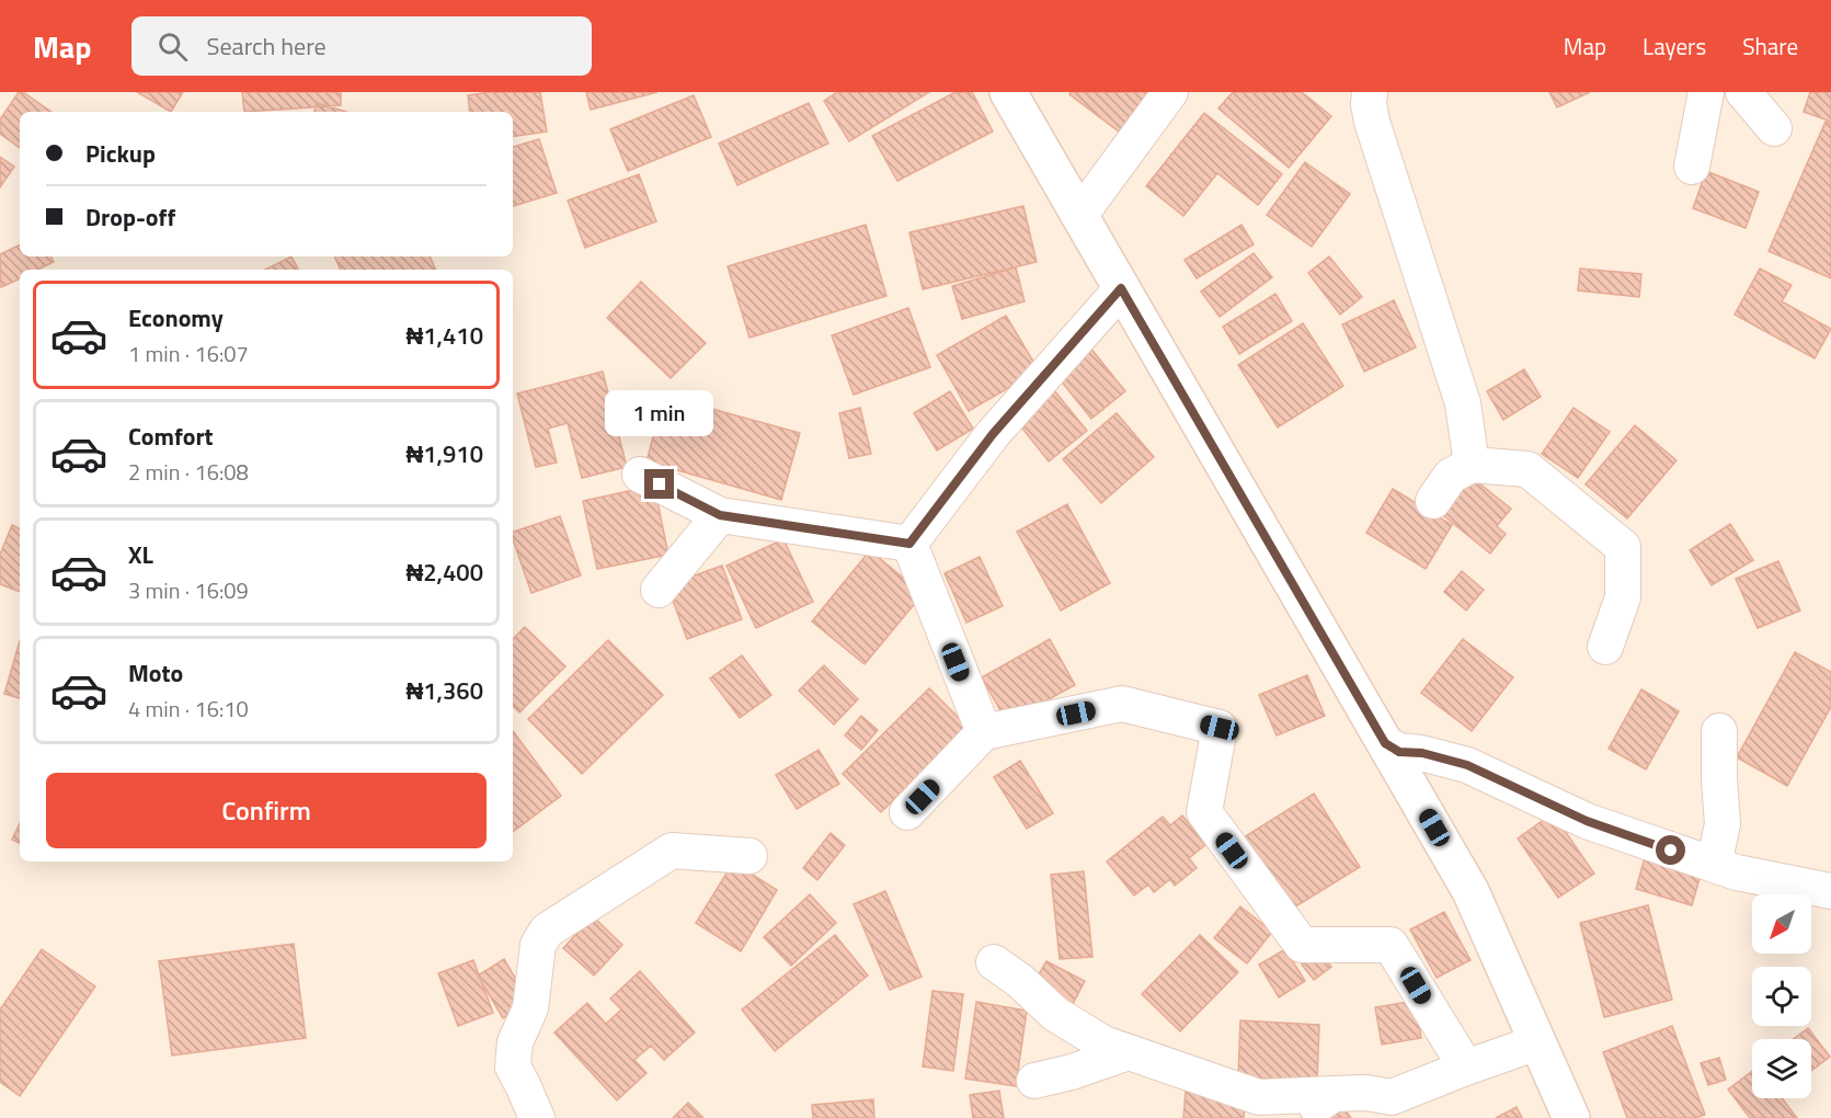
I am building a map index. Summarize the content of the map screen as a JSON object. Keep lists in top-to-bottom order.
{
  "north": "bottom left",
  "page": {
    "header": "Map",
    "search": "Search here",
    "nav": ["Map", "Layers", "Share"],
    "banner": ["Pickup", "Drop-off"],
    "list": [
      {
        "name": "Economy",
        "note": "1 min · 16:07",
        "value": "₦1,410"
      },
      {
        "name": "Comfort",
        "note": "2 min · 16:08",
        "value": "₦1,910"
      },
      {
        "name": "XL",
        "note": "3 min · 16:09",
        "value": "₦2,400"
      },
      {
        "name": "Moto",
        "note": "4 min · 16:10",
        "value": "₦1,360"
      }
    ],
    "bubble": "1 min",
    "buttons": "Confirm"
  }
}
